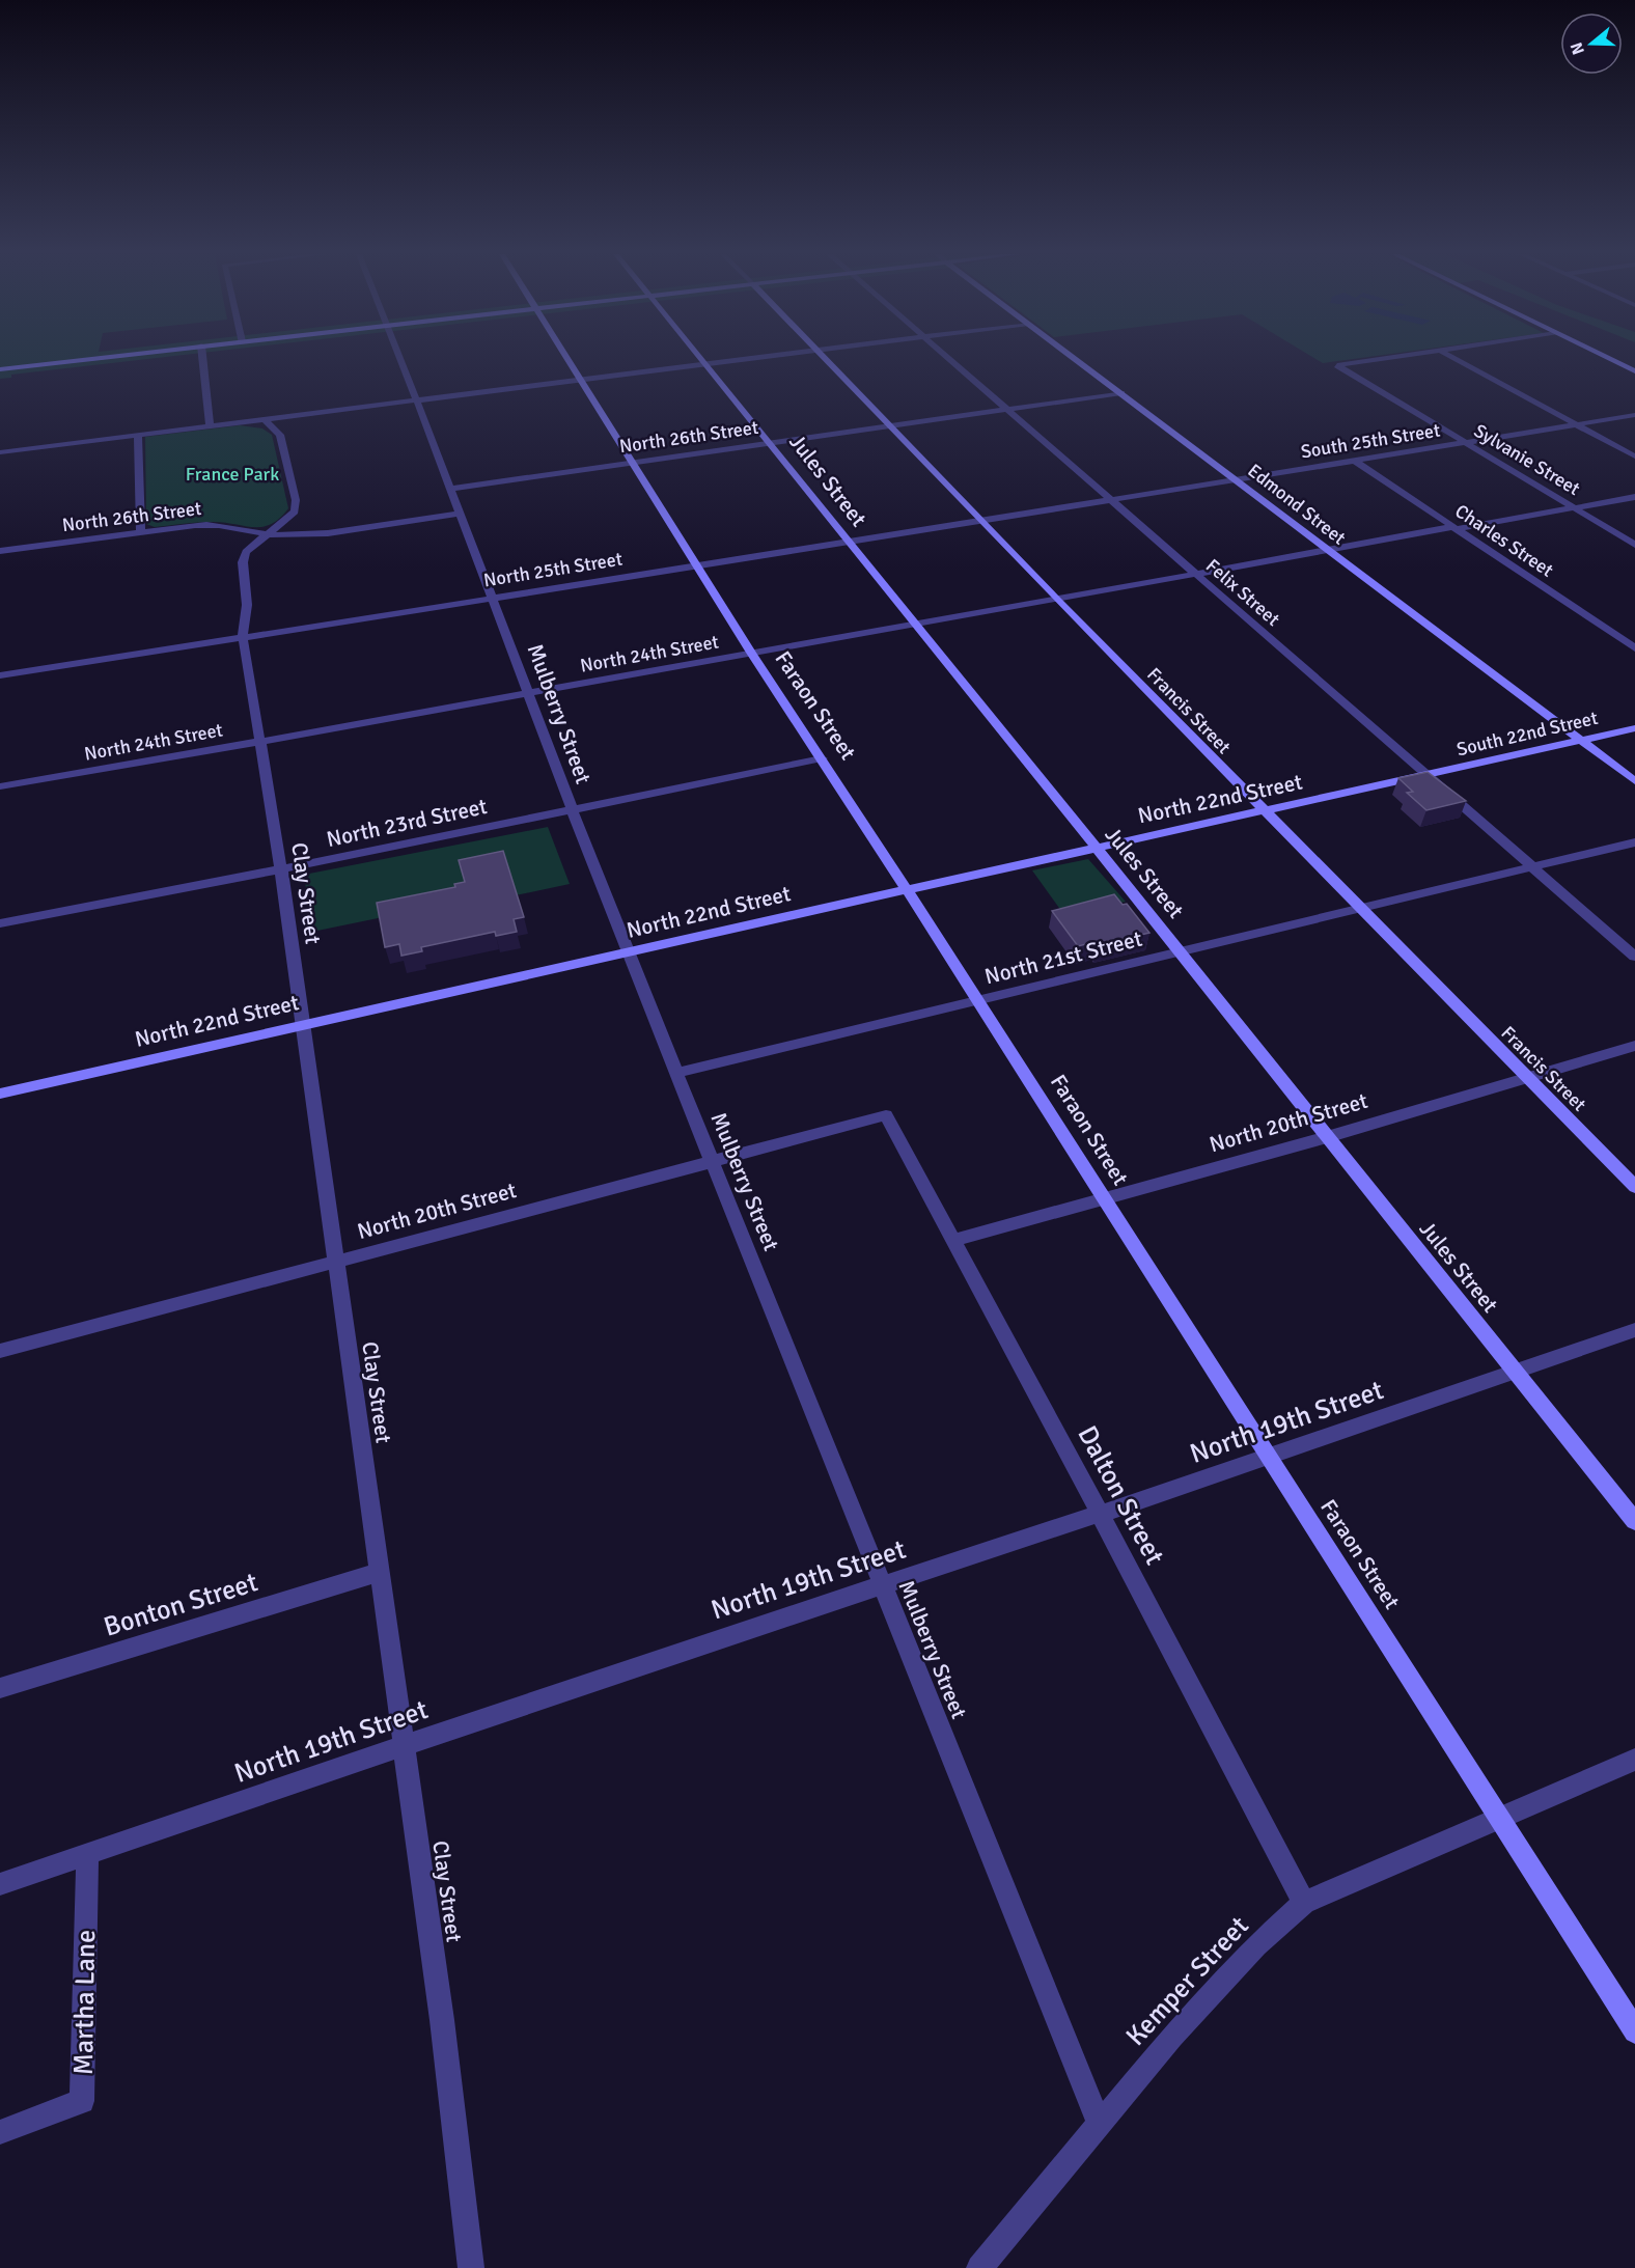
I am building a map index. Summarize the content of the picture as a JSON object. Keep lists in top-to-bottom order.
{
  "streets": {
    "main road": [
      "Jules Street",
      "Edmond Street",
      "Faraon Street",
      "Francis Street",
      "South 22nd Street",
      "North 22nd Street"
    ],
    "street": [
      "North 26th Street",
      "South 25th Street",
      "Sylvanie Street",
      "Charles Street",
      "North 25th Street",
      "Felix Street",
      "North 24th Street",
      "Mulberry Street",
      "North 23rd Street",
      "Clay Street",
      "North 21st Street",
      "North 20th Street",
      "North 19th Street",
      "Dalton Street",
      "Bonton Street",
      "Kemper Street",
      "Martha Lane"
    ]
  },
  "crossings": [
    ["North 26th Street", "Jules Street"],
    ["North 26th Street", "Edmond Street"],
    ["North 26th Street", "Felix Street"],
    ["North 26th Street", "Faraon Street"],
    ["North 26th Street", "Francis Street"],
    ["North 26th Street", "Mulberry Street"],
    ["North 26th Street", "Clay Street"],
    ["South 25th Street", "Sylvanie Street"],
    ["South 25th Street", "Edmond Street"],
    ["South 25th Street", "Charles Street"],
    ["South 25th Street", "North 25th Street"],
    ["South 25th Street", "Felix Street"],
    ["Sylvanie Street", "North 24th Street"],
    ["Jules Street", "North 25th Street"],
    ["Jules Street", "North 24th Street"],
    ["Jules Street", "North 22nd Street"],
    ["Jules Street", "North 21st Street"],
    ["Jules Street", "North 20th Street"],
    ["Jules Street", "North 19th Street"],
    ["Edmond Street", "North 24th Street"],
    ["Edmond Street", "South 22nd Street"],
    ["Charles Street", "North 24th Street"],
    ["North 25th Street", "Felix Street"],
    ["North 25th Street", "Faraon Street"],
    ["North 25th Street", "Francis Street"],
    ["North 25th Street", "Mulberry Street"],
    ["North 25th Street", "Clay Street"],
    ["Felix Street", "North 24th Street"],
    ["Felix Street", "South 22nd Street"],
    ["Felix Street", "North 22nd Street"],
    ["Felix Street", "North 21st Street"],
    ["North 24th Street", "Faraon Street"],
    ["North 24th Street", "Francis Street"],
    ["North 24th Street", "Mulberry Street"],
    ["North 24th Street", "Clay Street"],
    ["Faraon Street", "North 22nd Street"],
    ["Faraon Street", "North 23rd Street"],
    ["Faraon Street", "North 21st Street"],
    ["Faraon Street", "North 20th Street"],
    ["Faraon Street", "North 19th Street"],
    ["Faraon Street", "Kemper Street"],
    ["Francis Street", "North 22nd Street"],
    ["Francis Street", "North 21st Street"],
    ["Francis Street", "North 20th Street"],
    ["Mulberry Street", "North 22nd Street"],
    ["Mulberry Street", "North 23rd Street"],
    ["Mulberry Street", "North 21st Street"],
    ["Mulberry Street", "North 20th Street"],
    ["Mulberry Street", "North 19th Street"],
    ["Mulberry Street", "Kemper Street"],
    ["South 22nd Street", "North 22nd Street"],
    ["North 22nd Street", "Clay Street"],
    ["North 23rd Street", "Clay Street"],
    ["Clay Street", "North 20th Street"],
    ["Clay Street", "North 19th Street"],
    ["Clay Street", "Bonton Street"],
    ["North 20th Street", "Dalton Street"],
    ["North 19th Street", "Dalton Street"],
    ["North 19th Street", "Martha Lane"],
    ["Dalton Street", "Kemper Street"]
  ],
  "parks": ["France Park"],
  "north": "left"
}
